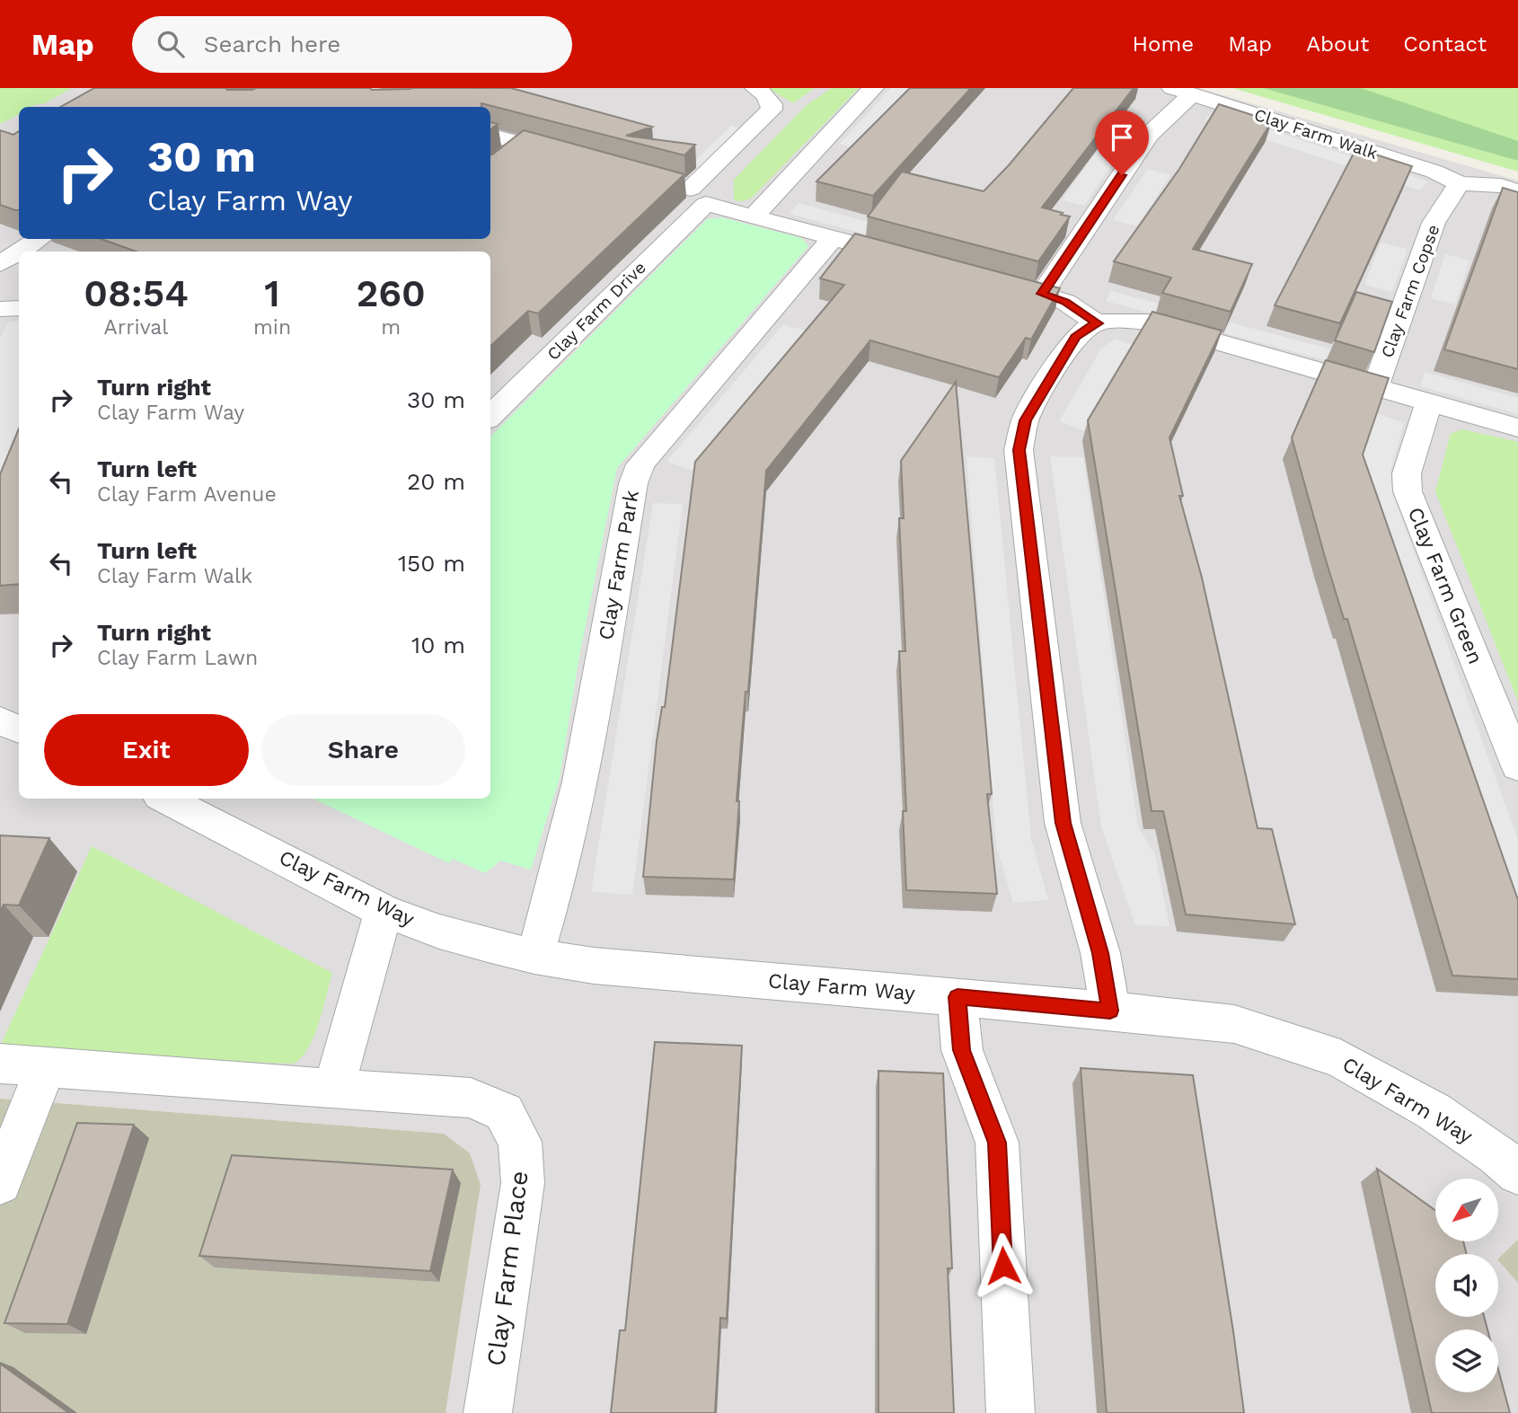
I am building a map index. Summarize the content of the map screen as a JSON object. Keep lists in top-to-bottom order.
{
  "streets": {
    "street": [
      "Clay Farm Walk",
      "Clay Farm Copse",
      "Clay Farm Drive",
      "Clay Farm Park",
      "Clay Farm Green",
      "Clay Farm Way",
      "Clay Farm Place"
    ]
  },
  "crossings": [
    ["Clay Farm Walk", "Clay Farm Copse"],
    ["Clay Farm Park", "Clay Farm Way"]
  ],
  "north": "bottom left",
  "page": {
    "header": "Map",
    "search": "Search here",
    "nav": [
      "Home",
      "Map",
      "About",
      "Contact"
    ],
    "turn": ["30 m", "Clay Farm Way"],
    "eta": [
      "08:54",
      "Arrival",
      "1",
      "min",
      "260",
      "m"
    ],
    "list": [
      {
        "name": "Turn right",
        "note": "Clay Farm Way",
        "value": "30 m"
      },
      {
        "name": "Turn left",
        "note": "Clay Farm Avenue",
        "value": "20 m"
      },
      {
        "name": "Turn left",
        "note": "Clay Farm Walk",
        "value": "150 m"
      },
      {
        "name": "Turn right",
        "note": "Clay Farm Lawn",
        "value": "10 m"
      }
    ],
    "buttons": ["Exit", "Share"]
  }
}
